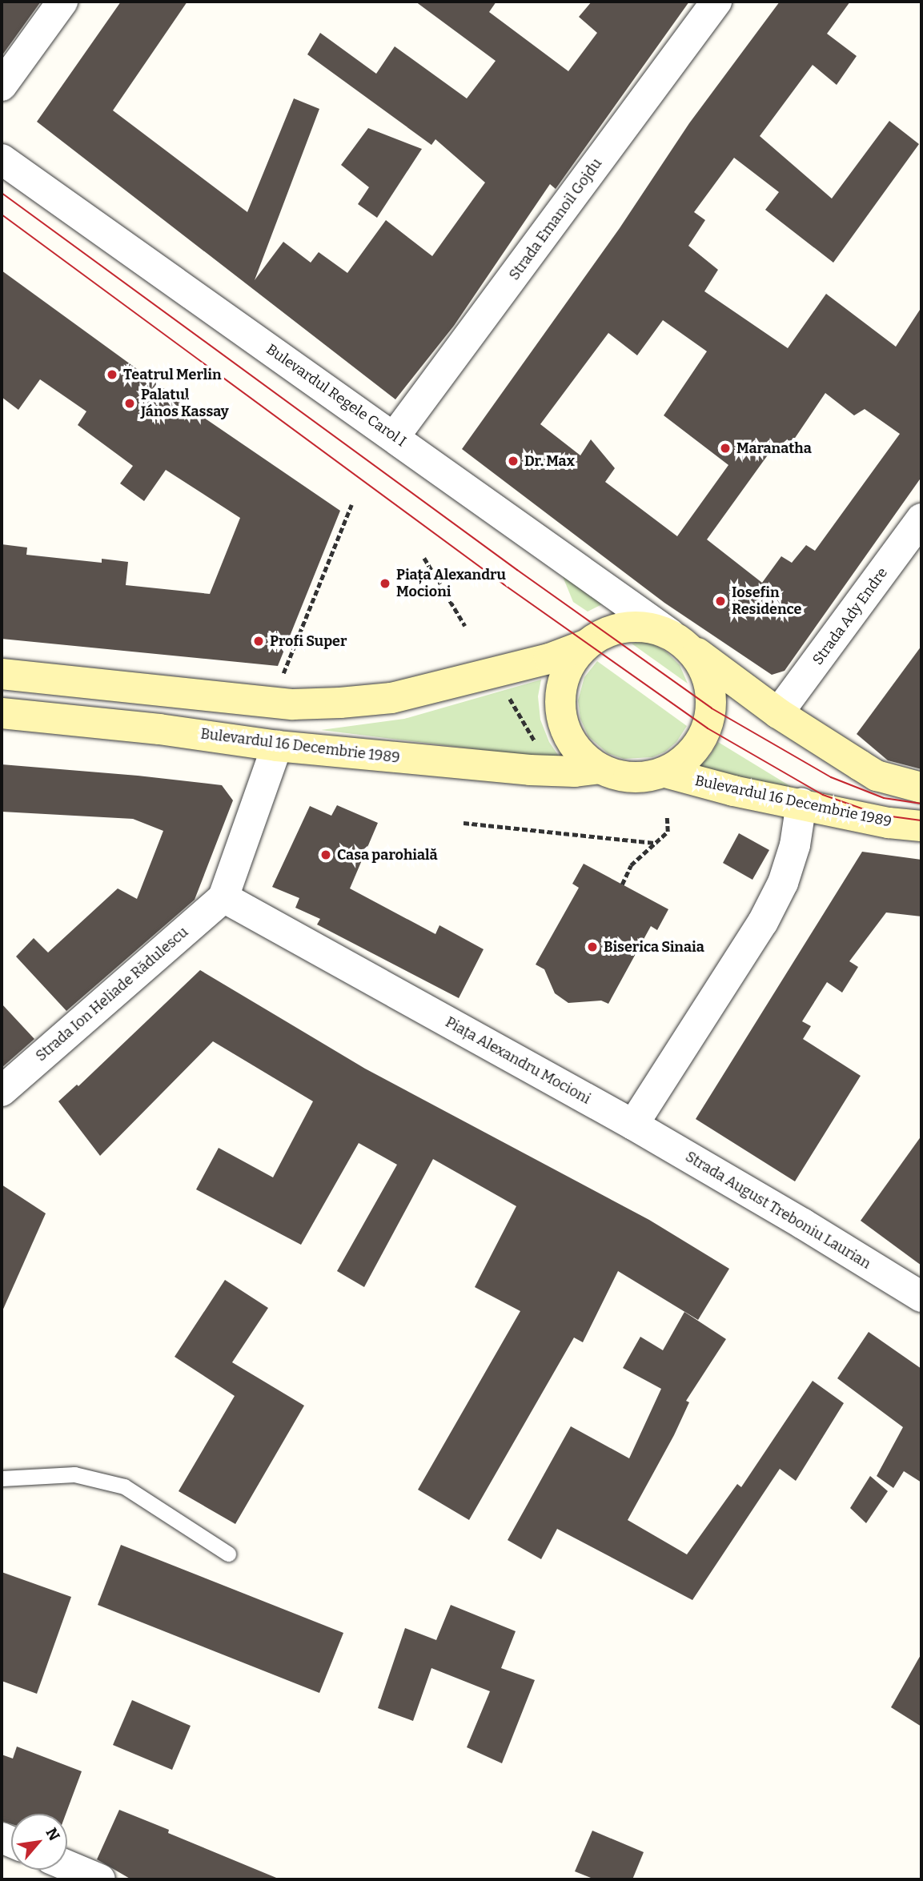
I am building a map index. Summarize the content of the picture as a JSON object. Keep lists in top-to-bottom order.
{
  "streets": {
    "main road": ["Bulevardul 16 Decembrie 1989"],
    "street": [
      "Strada Emanoil Gojdu",
      "Bulevardul Regele Carol I",
      "Strada Ady Endre",
      "Strada Ion Heliade Rădulescu",
      "Piața Alexandru Mocioni",
      "Strada August Treboniu Laurian"
    ]
  },
  "crossings": [
    ["Strada Emanoil Gojdu", "Bulevardul Regele Carol I"],
    ["Bulevardul Regele Carol I", "Bulevardul 16 Decembrie 1989"],
    ["Strada Ion Heliade Rădulescu", "Piața Alexandru Mocioni"],
    ["Piața Alexandru Mocioni", "Strada August Treboniu Laurian"]
  ],
  "places": [
    "Teatrul Merlin",
    "Palatul János Kassay",
    "Maranatha",
    "Dr. Max",
    "Piața Alexandru Mocioni",
    "Iosefin Residence",
    "Profi Super",
    "Casa parohială",
    "Biserica Sinaia"
  ],
  "north": "top right"
}
